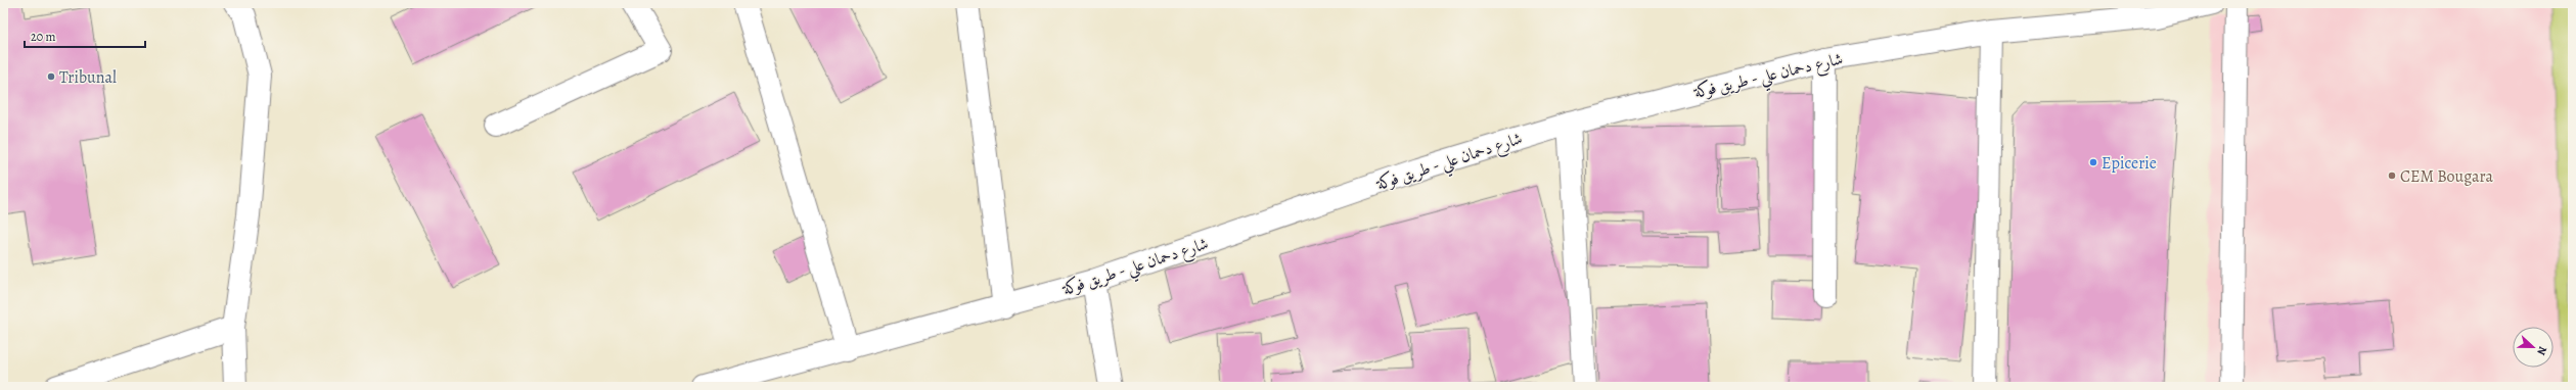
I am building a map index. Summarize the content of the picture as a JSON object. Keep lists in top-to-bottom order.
{
  "streets": {
    "street": ["شارع دحمان علي - طريق فوكة"]
  },
  "places": ["Tribunal", "Epicerie", "CEM Bougara"],
  "scale_bar": "20 m",
  "north": "right"
}
